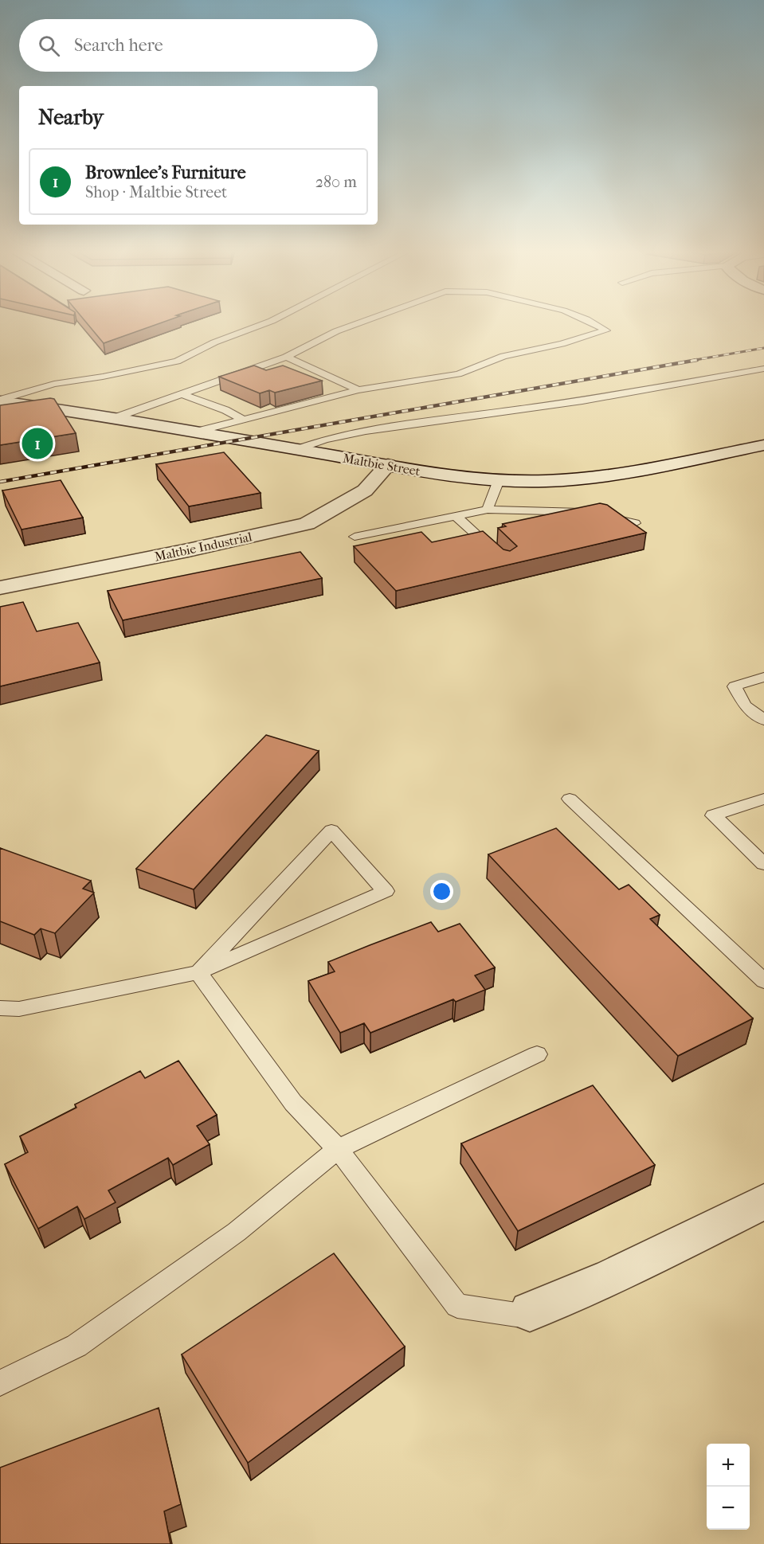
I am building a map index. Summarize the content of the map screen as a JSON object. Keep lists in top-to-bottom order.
{
  "streets": {
    "street": ["Maltbie Street", "Maltbie Industrial"]
  },
  "crossings": [
    ["Maltbie Street", "Maltbie Industrial"]
  ],
  "page": {
    "search": "Search here",
    "heading": "Nearby",
    "list": [
      {
        "mark": "1",
        "name": "Brownlee's Furniture",
        "note": "Shop · Maltbie Street",
        "value": "280 m"
      }
    ],
    "pins": "1",
    "map_buttons": ["+", "−"]
  }
}
